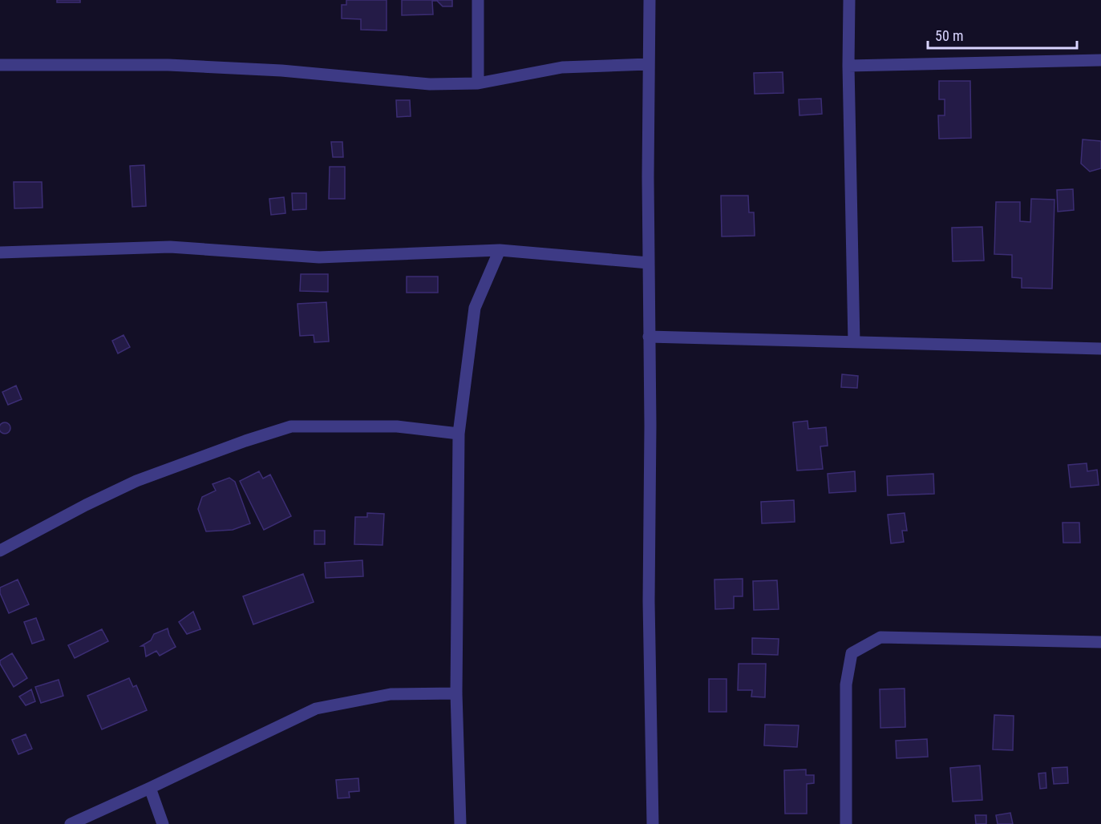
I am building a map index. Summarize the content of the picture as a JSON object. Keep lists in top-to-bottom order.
{
  "scale_bar": "50 m"
}
